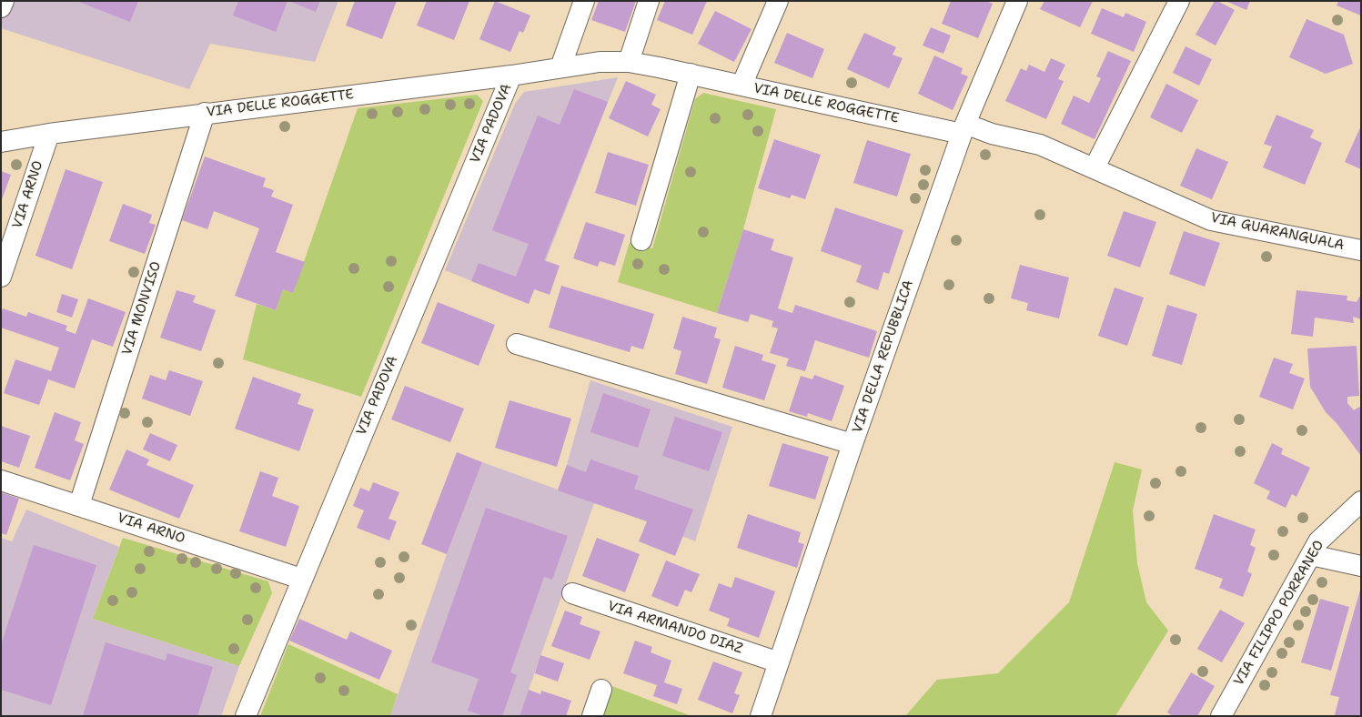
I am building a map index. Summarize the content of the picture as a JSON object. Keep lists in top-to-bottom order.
{
  "streets": {
    "street": [
      "VIA DELLE ROGGETTE",
      "VIA PADOVA",
      "VIA ARNO",
      "VIA GUARANGUALA",
      "VIA MONVISO",
      "VIA DELLA REPUBBLICA",
      "VIA FILIPPO PORRANEO",
      "VIA ARMANDO DIAZ"
    ]
  },
  "crossings": [
    ["VIA DELLE ROGGETTE", "VIA PADOVA"],
    ["VIA DELLE ROGGETTE", "VIA ARNO"],
    ["VIA DELLE ROGGETTE", "VIA GUARANGUALA"],
    ["VIA DELLE ROGGETTE", "VIA MONVISO"],
    ["VIA DELLE ROGGETTE", "VIA DELLA REPUBBLICA"],
    ["VIA PADOVA", "VIA ARNO"],
    ["VIA ARNO", "VIA MONVISO"],
    ["VIA GUARANGUALA", "VIA DELLA REPUBBLICA"],
    ["VIA DELLA REPUBBLICA", "VIA ARMANDO DIAZ"]
  ]
}
